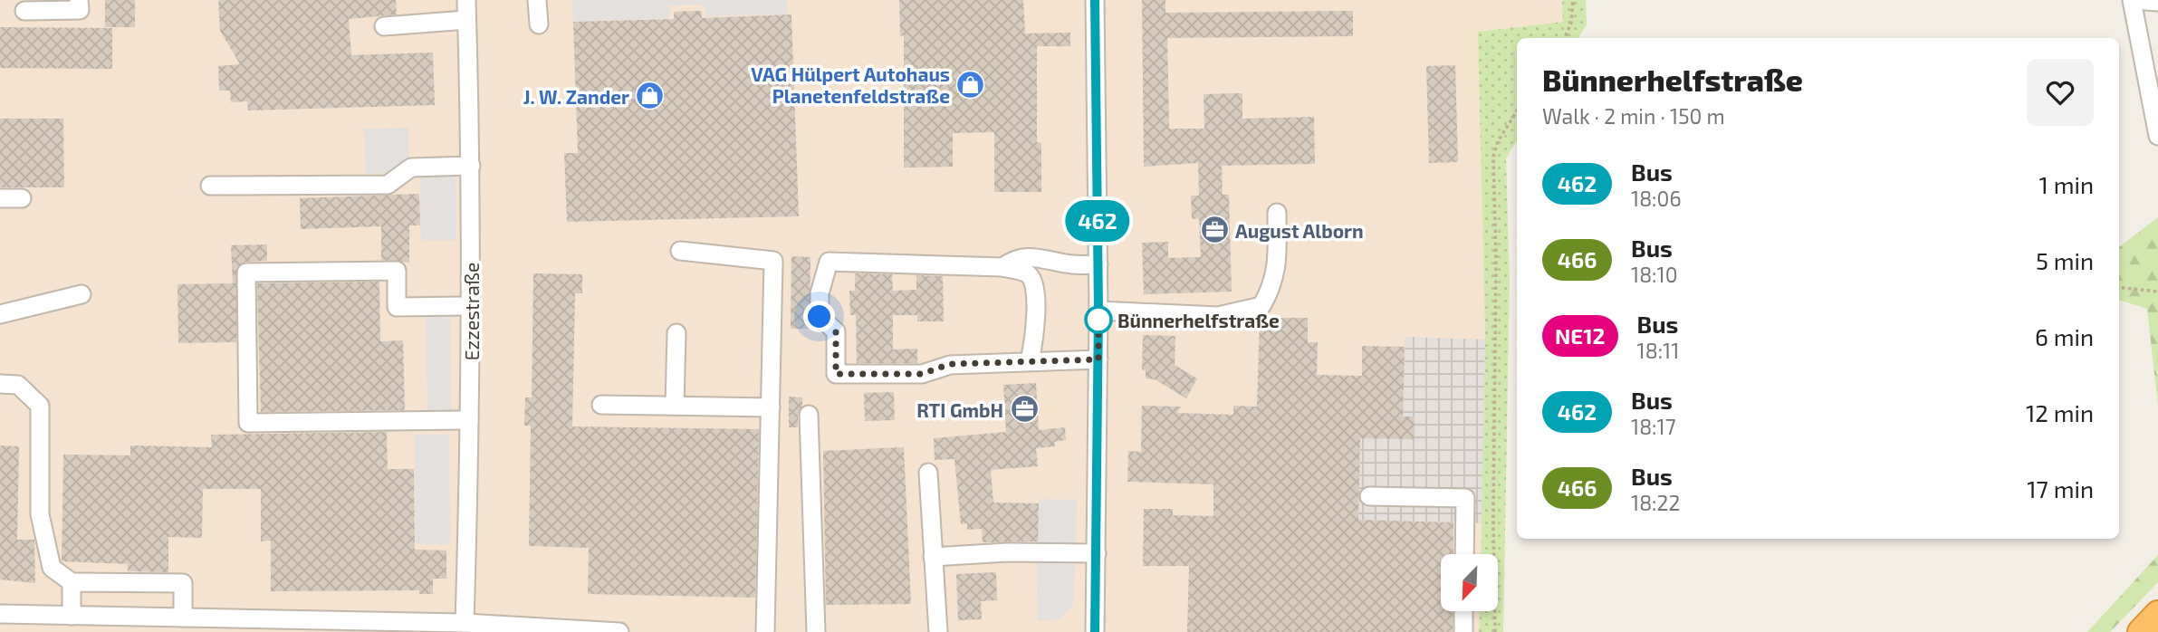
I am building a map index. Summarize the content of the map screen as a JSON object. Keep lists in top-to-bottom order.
{
  "streets": {
    "street": ["Ezzestraße"]
  },
  "places": {
    "shop": ["VAG Hülpert Autohaus Planetenfeldstraße", "J. W. Zander"],
    "office": ["August Alborn", "RTI GmbH"],
    "other": ["Bünnerhelfstraße"]
  },
  "lines": ["bus line 462"],
  "north": "bottom left",
  "page": {
    "on_map": "462",
    "heading": ["Bünnerhelfstraße", "Walk · 2 min · 150 m"],
    "list": [
      {
        "mark": "462",
        "name": "Bus",
        "note": "18:06",
        "value": "1 min"
      },
      {
        "mark": "466",
        "name": "Bus",
        "note": "18:10",
        "value": "5 min"
      },
      {
        "mark": "NE12",
        "name": "Bus",
        "note": "18:11",
        "value": "6 min"
      },
      {
        "mark": "462",
        "name": "Bus",
        "note": "18:17",
        "value": "12 min"
      },
      {
        "mark": "466",
        "name": "Bus",
        "note": "18:22",
        "value": "17 min"
      }
    ]
  }
}
